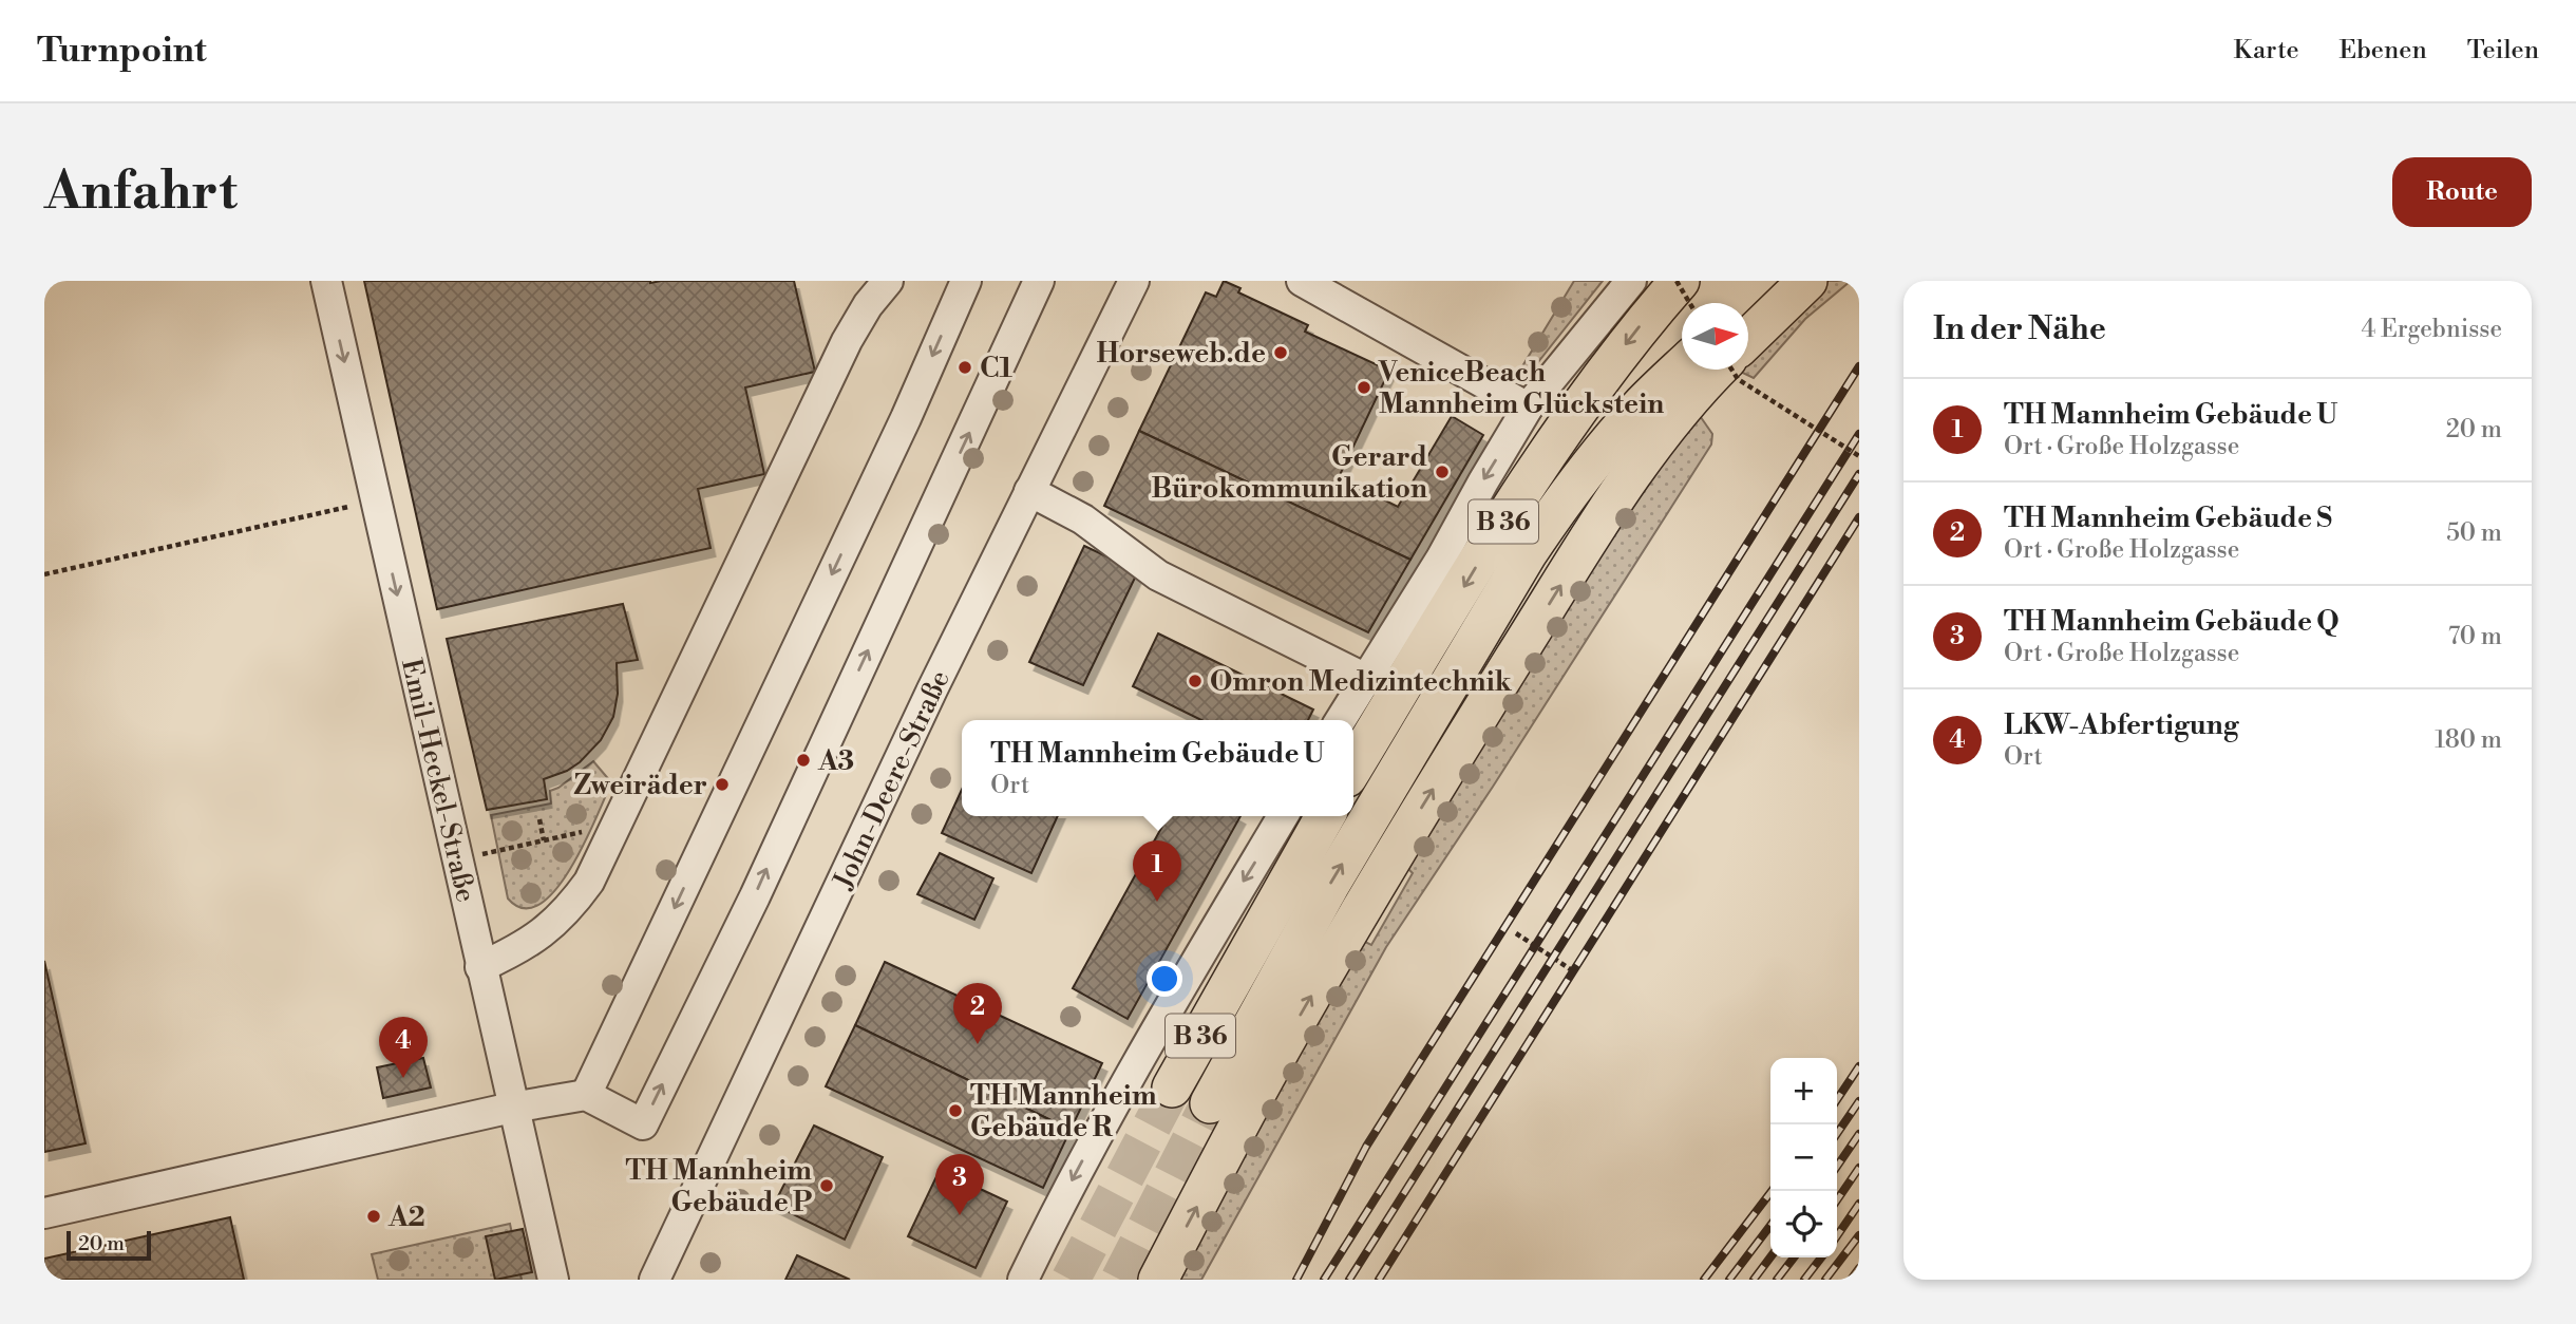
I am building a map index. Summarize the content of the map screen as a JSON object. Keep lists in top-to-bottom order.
{
  "streets": {
    "main road": ["B 36"],
    "street": ["John-Deere-Straße", "Emil-Heckel-Straße"]
  },
  "one_way": ["Emil-Heckel-Straße"],
  "places": [
    "Horseweb.de",
    "C1",
    "VeniceBeach Mannheim Glückstein",
    "Gerard Bürokommunikation",
    "Omron Medizintechnik",
    "A3",
    "Zweiräder",
    "TH Mannheim Gebäude R",
    "TH Mannheim Gebäude P",
    "A2"
  ],
  "scale_bar": "20 m",
  "north": "right",
  "page": {
    "header": "Turnpoint",
    "nav": ["Karte", "Ebenen", "Teilen"],
    "buttons": "Route",
    "title": "Anfahrt",
    "heading": ["In der Nähe", "4 Ergebnisse"],
    "list": [
      {
        "mark": "1",
        "name": "TH Mannheim Gebäude U",
        "note": "Ort · Große Holzgasse",
        "value": "20 m"
      },
      {
        "mark": "2",
        "name": "TH Mannheim Gebäude S",
        "note": "Ort · Große Holzgasse",
        "value": "50 m"
      },
      {
        "mark": "3",
        "name": "TH Mannheim Gebäude Q",
        "note": "Ort · Große Holzgasse",
        "value": "70 m"
      },
      {
        "mark": "4",
        "name": "LKW-Abfertigung",
        "note": "Ort",
        "value": "180 m"
      }
    ],
    "popup": ["TH Mannheim Gebäude U", "Ort"],
    "pins": [
      "1",
      "2",
      "4",
      "3"
    ],
    "map_buttons": ["+", "−"],
    "scale": "20 m"
  }
}
